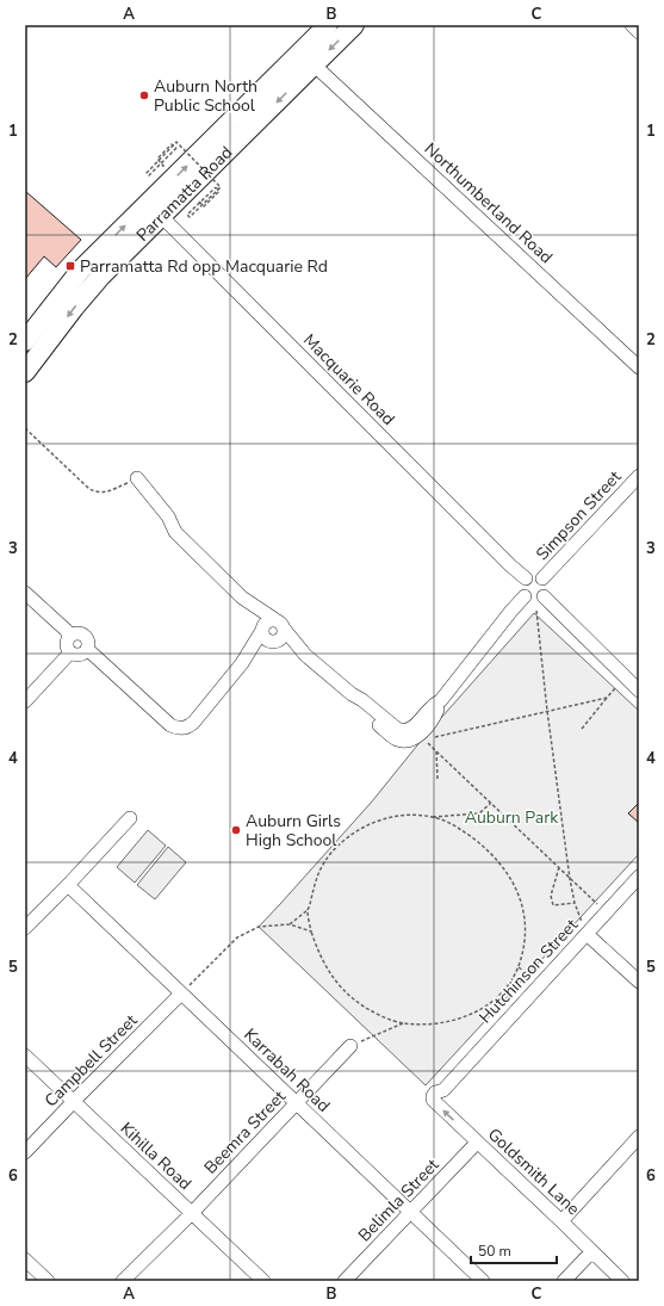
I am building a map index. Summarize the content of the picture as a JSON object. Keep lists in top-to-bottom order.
{
  "streets": {
    "highway": ["Parramatta Road"],
    "street": [
      "Northumberland Road",
      "Macquarie Road",
      "Simpson Street",
      "Hutchinson Street",
      "Campbell Street",
      "Karrabah Road",
      "Beemra Street",
      "Kihilla Road",
      "Goldsmith Lane",
      "Belimla Street"
    ]
  },
  "crossings": [
    ["Parramatta Road", "Northumberland Road"],
    ["Parramatta Road", "Macquarie Road"],
    ["Macquarie Road", "Simpson Street"],
    ["Hutchinson Street", "Goldsmith Lane"],
    ["Campbell Street", "Karrabah Road"],
    ["Campbell Street", "Kihilla Road"],
    ["Karrabah Road", "Beemra Street"],
    ["Karrabah Road", "Belimla Street"],
    ["Beemra Street", "Kihilla Road"],
    ["Goldsmith Lane", "Belimla Street"]
  ],
  "parks": ["Auburn Park"],
  "places": {
    "other": ["Auburn North Public School", "Auburn Girls High School"],
    "transit": ["Parramatta Rd opp Macquarie Rd"]
  },
  "scale_bar": "50 m",
  "grid": {
    "columns": ["A", "B", "C"],
    "rows": [
      "1",
      "2",
      "3",
      "4",
      "5",
      "6"
    ]
  }
}
